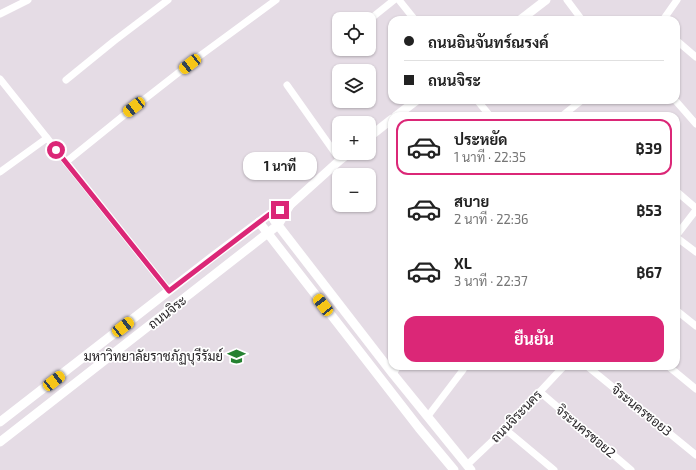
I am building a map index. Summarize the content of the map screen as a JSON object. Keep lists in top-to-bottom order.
{
  "streets": {
    "main road": ["ถนนจิระ"],
    "street": ["จิระนครซอย3", "ถนนจิระนคร", "จิระนครซอย2"]
  },
  "crossings": [
    ["ถนนจิระนคร", "จิระนครซอย2"]
  ],
  "places": {
    "school or university": ["มหาวิทยาลัยราชภัฏบุรีรัมย์"]
  },
  "page": {
    "map_buttons": ["+", "−"],
    "banner": ["ถนนอินจันทร์ณรงค์", "ถนนจิระ"],
    "list": [
      {
        "name": "ประหยัด",
        "note": "1 นาที · 22:35",
        "value": "฿39"
      },
      {
        "name": "สบาย",
        "note": "2 นาที · 22:36",
        "value": "฿53"
      },
      {
        "name": "XL",
        "note": "3 นาที · 22:37",
        "value": "฿67"
      }
    ],
    "bubble": "1 นาที",
    "buttons": "ยืนยัน"
  }
}
